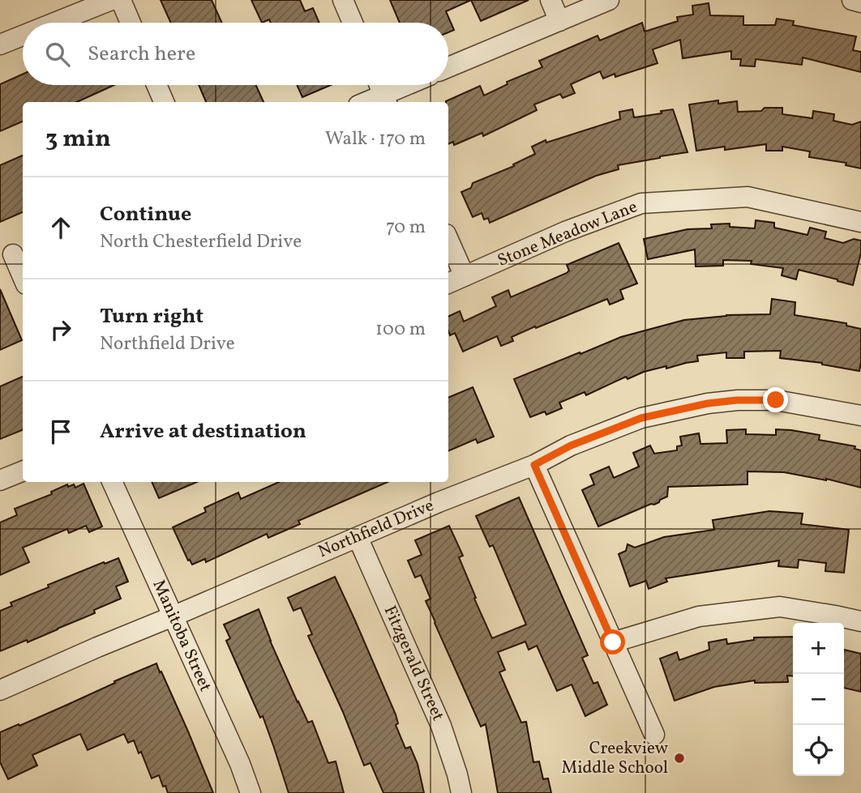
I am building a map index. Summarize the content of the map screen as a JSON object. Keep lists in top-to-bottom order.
{
  "streets": {
    "street": [
      "Stone Meadow Lane",
      "Northfield Drive",
      "Manitoba Street",
      "Fitzgerald Street"
    ]
  },
  "crossings": [
    ["Northfield Drive", "Manitoba Street"],
    ["Northfield Drive", "Fitzgerald Street"]
  ],
  "places": ["Creekview Middle School"],
  "page": {
    "search": "Search here",
    "heading": ["3 min", "Walk · 170 m"],
    "list": [
      ["Continue", "North Chesterfield Drive", "70 m"],
      ["Turn right", "Northfield Drive", "100 m"],
      "Arrive at destination"
    ],
    "map_buttons": ["+", "−"]
  }
}
